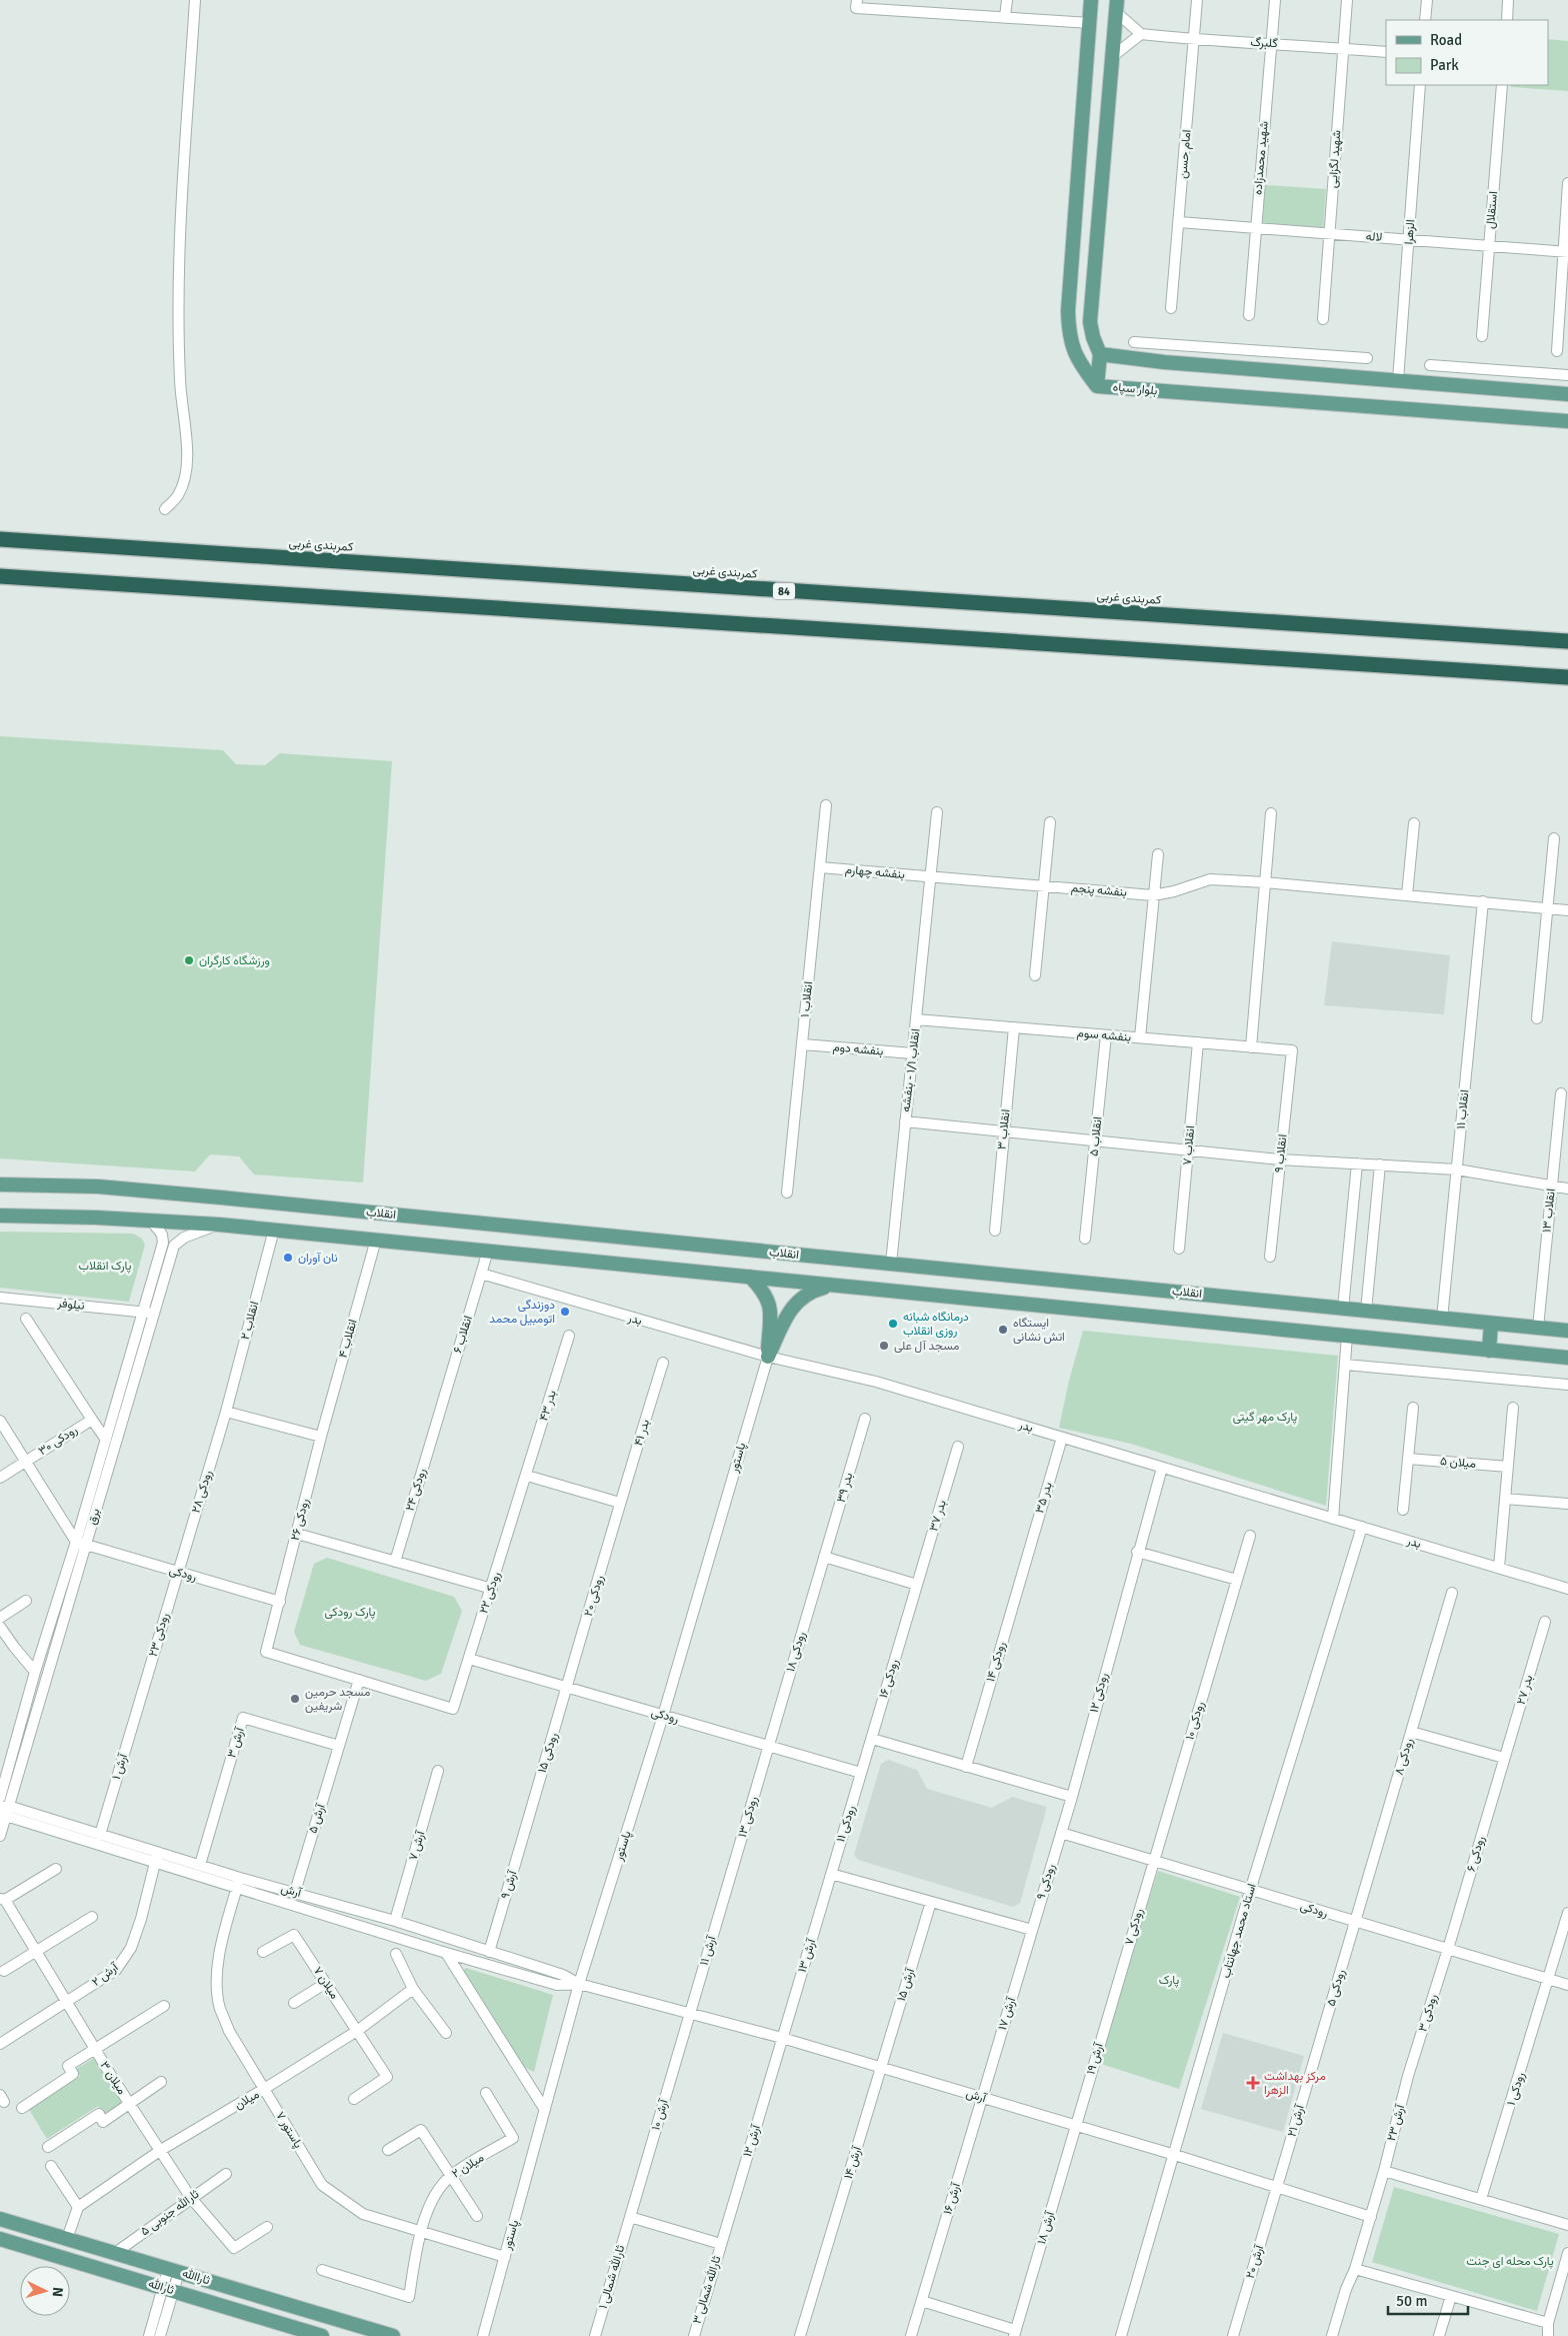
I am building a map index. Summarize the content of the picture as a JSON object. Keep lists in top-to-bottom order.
{
  "streets": {
    "highway": ["کمربندی غربی", "84"],
    "main road": [
      "بلوار سپاه",
      "انقلاب",
      "ثاراالله",
      "ثارالله"
    ],
    "street": [
      "گلبرگ",
      "امام حسن",
      "شهید محمدزاده",
      "شهید لگزایی",
      "استقلال",
      "الزهرا",
      "لاله",
      "بنفشه چهارم",
      "بنفشه پنجم",
      "انقلاب ۱",
      "بنفشه سوم",
      "بنفشه دوم",
      "انقلاب ۱/۱ - بنفشه",
      "انقلاب ۱۱",
      "انقلاب ۳",
      "انقلاب ۵",
      "انقلاب ۷",
      "انقلاب ۹",
      "انقلاب ۱۳",
      "نیلوفر",
      "بدر",
      "انقلاب ۲",
      "انقلاب ۶",
      "انقلاب ۴",
      "بدر ۴۳",
      "بدر ۴۱",
      "رودکی ۳۰",
      "پاستور",
      "میلان ۵",
      "بدر ۳۹",
      "رودکی ۲۴",
      "رودکی ۲۸",
      "بدر ۳۵",
      "بدر ۳۷",
      "برق",
      "رودکی ۲۶",
      "رودکی",
      "رودکی ۲۲",
      "رودکی ۲۰",
      "رودکی ۲۳",
      "رودکی ۱۸",
      "رودکی ۱۴",
      "رودکی ۱۶",
      "بدر ۲۷",
      "رودکی ۱۲",
      "رودکی ۱۰",
      "آرش ۳",
      "رودکی ۱۵",
      "رودکی ۸",
      "آرش ۱",
      "رودکی ۱۳",
      "آرش ۵",
      "رودکی ۱۱",
      "آرش ۷",
      "رودکی ۶",
      "رودکی ۹",
      "آرش ۹",
      "آرش",
      "رودکی ۷",
      "استاد محمد جهانتاب",
      "آرش ۱۱",
      "آرش ۱۳",
      "آرش ۲",
      "میلان ۷",
      "آرش ۱۵",
      "رودکی ۵",
      "رودکی ۳",
      "آرش ۱۷",
      "آرش ۱۹",
      "میلان ۳",
      "رودکی ۱",
      "میلان",
      "آرش ۱۰",
      "آرش ۲۱",
      "آرش ۲۳",
      "پاستور ۷",
      "آرش ۱۲",
      "آرش ۱۴",
      "میلان ۲",
      "آرش ۱۶",
      "ثارالله جنوبی ۵",
      "آرش ۱۸",
      "آرش ۲۰",
      "ثارالله شمالی ۱",
      "ثارالله شمالی ۳"
    ]
  },
  "crossings": [
    ["گلبرگ", "امام حسن"],
    ["گلبرگ", "شهید محمدزاده"],
    ["گلبرگ", "شهید لگزایی"],
    ["امام حسن", "لاله"],
    ["شهید محمدزاده", "لاله"],
    ["شهید لگزایی", "لاله"],
    ["استقلال", "لاله"],
    ["الزهرا", "لاله"],
    ["بنفشه چهارم", "بنفشه پنجم"],
    ["بنفشه چهارم", "انقلاب ۱"],
    ["بنفشه چهارم", "انقلاب ۱/۱ - بنفشه"],
    ["بنفشه پنجم", "انقلاب ۱/۱ - بنفشه"],
    ["بنفشه پنجم", "انقلاب ۱۱"],
    ["انقلاب ۱", "بنفشه دوم"],
    ["بنفشه سوم", "انقلاب ۱/۱ - بنفشه"],
    ["بنفشه سوم", "انقلاب ۳"],
    ["بنفشه سوم", "انقلاب ۵"],
    ["بنفشه سوم", "انقلاب ۷"],
    ["بنفشه سوم", "انقلاب ۹"],
    ["بنفشه دوم", "انقلاب ۱/۱ - بنفشه"],
    ["انقلاب ۱/۱ - بنفشه", "انقلاب"],
    ["انقلاب ۱۱", "انقلاب"],
    ["انقلاب ۱۳", "انقلاب"],
    ["نیلوفر", "برق"],
    ["بدر", "انقلاب ۶"],
    ["بدر", "پاستور"],
    ["بدر", "بدر ۳۵"],
    ["بدر", "رودکی ۱۲"],
    ["بدر", "استاد محمد جهانتاب"],
    ["انقلاب ۲", "رودکی ۲۸"],
    ["انقلاب ۶", "رودکی ۲۴"],
    ["انقلاب ۴", "رودکی ۲۶"],
    ["بدر ۴۳", "رودکی ۲۲"],
    ["بدر ۴۱", "رودکی ۲۰"],
    ["پاستور", "رودکی"],
    ["پاستور", "آرش"],
    ["پاستور", "پاستور ۷"],
    ["بدر ۳۹", "رودکی ۱۸"],
    ["رودکی ۲۸", "رودکی"],
    ["رودکی ۲۸", "رودکی ۲۳"],
    ["بدر ۳۵", "رودکی ۱۴"],
    ["بدر ۳۷", "رودکی ۱۶"],
    ["برق", "رودکی"],
    ["برق", "آرش"],
    ["رودکی ۲۶", "رودکی"],
    ["رودکی ۲۶", "رودکی ۲۲"],
    ["رودکی ۲۶", "آرش ۵"],
    ["رودکی", "رودکی ۲۲"],
    ["رودکی", "رودکی ۲۰"],
    ["رودکی", "رودکی ۲۳"],
    ["رودکی", "رودکی ۱۸"],
    ["رودکی", "رودکی ۱۶"],
    ["رودکی", "رودکی ۱۲"],
    ["رودکی", "رودکی ۱۰"],
    ["رودکی", "رودکی ۱۵"],
    ["رودکی", "رودکی ۸"],
    ["رودکی", "رودکی ۱۳"],
    ["رودکی", "رودکی ۱۱"],
    ["رودکی", "رودکی ۶"],
    ["رودکی", "رودکی ۹"],
    ["رودکی", "رودکی ۷"],
    ["رودکی", "استاد محمد جهانتاب"],
    ["رودکی", "رودکی ۵"],
    ["رودکی", "رودکی ۳"],
    ["رودکی", "رودکی ۱"],
    ["رودکی ۲۲", "آرش ۵"],
    ["رودکی ۲۰", "رودکی ۱۵"],
    ["رودکی ۲۳", "آرش ۱"],
    ["رودکی ۱۸", "رودکی ۱۳"],
    ["رودکی ۱۶", "رودکی ۱۱"],
    ["بدر ۲۷", "رودکی ۶"],
    ["رودکی ۱۲", "رودکی ۹"],
    ["رودکی ۱۰", "رودکی ۷"],
    ["آرش ۳", "آرش ۵"],
    ["آرش ۳", "آرش"],
    ["رودکی ۱۵", "آرش ۹"],
    ["رودکی ۸", "رودکی ۵"],
    ["آرش ۱", "آرش"],
    ["رودکی ۱۳", "آرش ۱۱"],
    ["آرش ۵", "آرش"],
    ["رودکی ۱۱", "آرش ۱۳"],
    ["آرش ۷", "آرش"],
    ["رودکی ۶", "رودکی ۳"],
    ["رودکی ۹", "آرش ۱۷"],
    ["آرش ۹", "آرش"],
    ["آرش", "استاد محمد جهانتاب"],
    ["آرش", "آرش ۱۱"],
    ["آرش", "آرش ۱۳"],
    ["آرش", "آرش ۲"],
    ["آرش", "آرش ۱۵"],
    ["آرش", "آرش ۱۷"],
    ["آرش", "آرش ۱۹"],
    ["آرش", "آرش ۱۰"],
    ["آرش", "آرش ۲۱"],
    ["آرش", "آرش ۲۳"],
    ["آرش", "پاستور ۷"],
    ["آرش", "آرش ۱۲"],
    ["آرش", "آرش ۱۴"],
    ["آرش", "آرش ۱۶"],
    ["آرش", "آرش ۱۸"],
    ["آرش", "آرش ۲۰"],
    ["رودکی ۷", "آرش ۱۹"],
    ["آرش ۱۱", "آرش ۱۰"],
    ["آرش ۱۳", "آرش ۱۲"],
    ["آرش ۲", "میلان ۳"],
    ["میلان ۷", "میلان"],
    ["آرش ۱۵", "آرش ۱۴"],
    ["رودکی ۵", "آرش ۲۱"],
    ["رودکی ۳", "آرش ۲۳"],
    ["آرش ۱۷", "آرش ۱۶"],
    ["آرش ۱۹", "آرش ۱۸"],
    ["میلان ۳", "میلان"],
    ["میلان ۳", "ثارالله جنوبی ۵"],
    ["میلان", "پاستور ۷"],
    ["آرش ۱۰", "ثارالله شمالی ۱"],
    ["آرش ۲۱", "آرش ۲۰"],
    ["پاستور ۷", "میلان ۲"],
    ["آرش ۱۲", "ثارالله شمالی ۳"],
    ["ثارالله جنوبی ۵", "ثاراالله"]
  ],
  "parks": [
    "پارک انقلاب",
    "پارک مهر گیتی",
    "پارک رودکی",
    "پارک",
    "پارک محله ای جنت"
  ],
  "places": {
    "other": [
      "ورزشگاه کارگران",
      "نان آوران",
      "دوزندگی اتومبیل محمد",
      "درمانگاه شبانه روزی انقلاب",
      "ایستگاه اتش نشانی",
      "مسجد آل علی",
      "مسجد حرمین شریفین"
    ],
    "health": ["مرکز بهداشت الزهرا"]
  },
  "legend": ["Road", "Park"],
  "scale_bar": "50 m",
  "north": "right"
}
